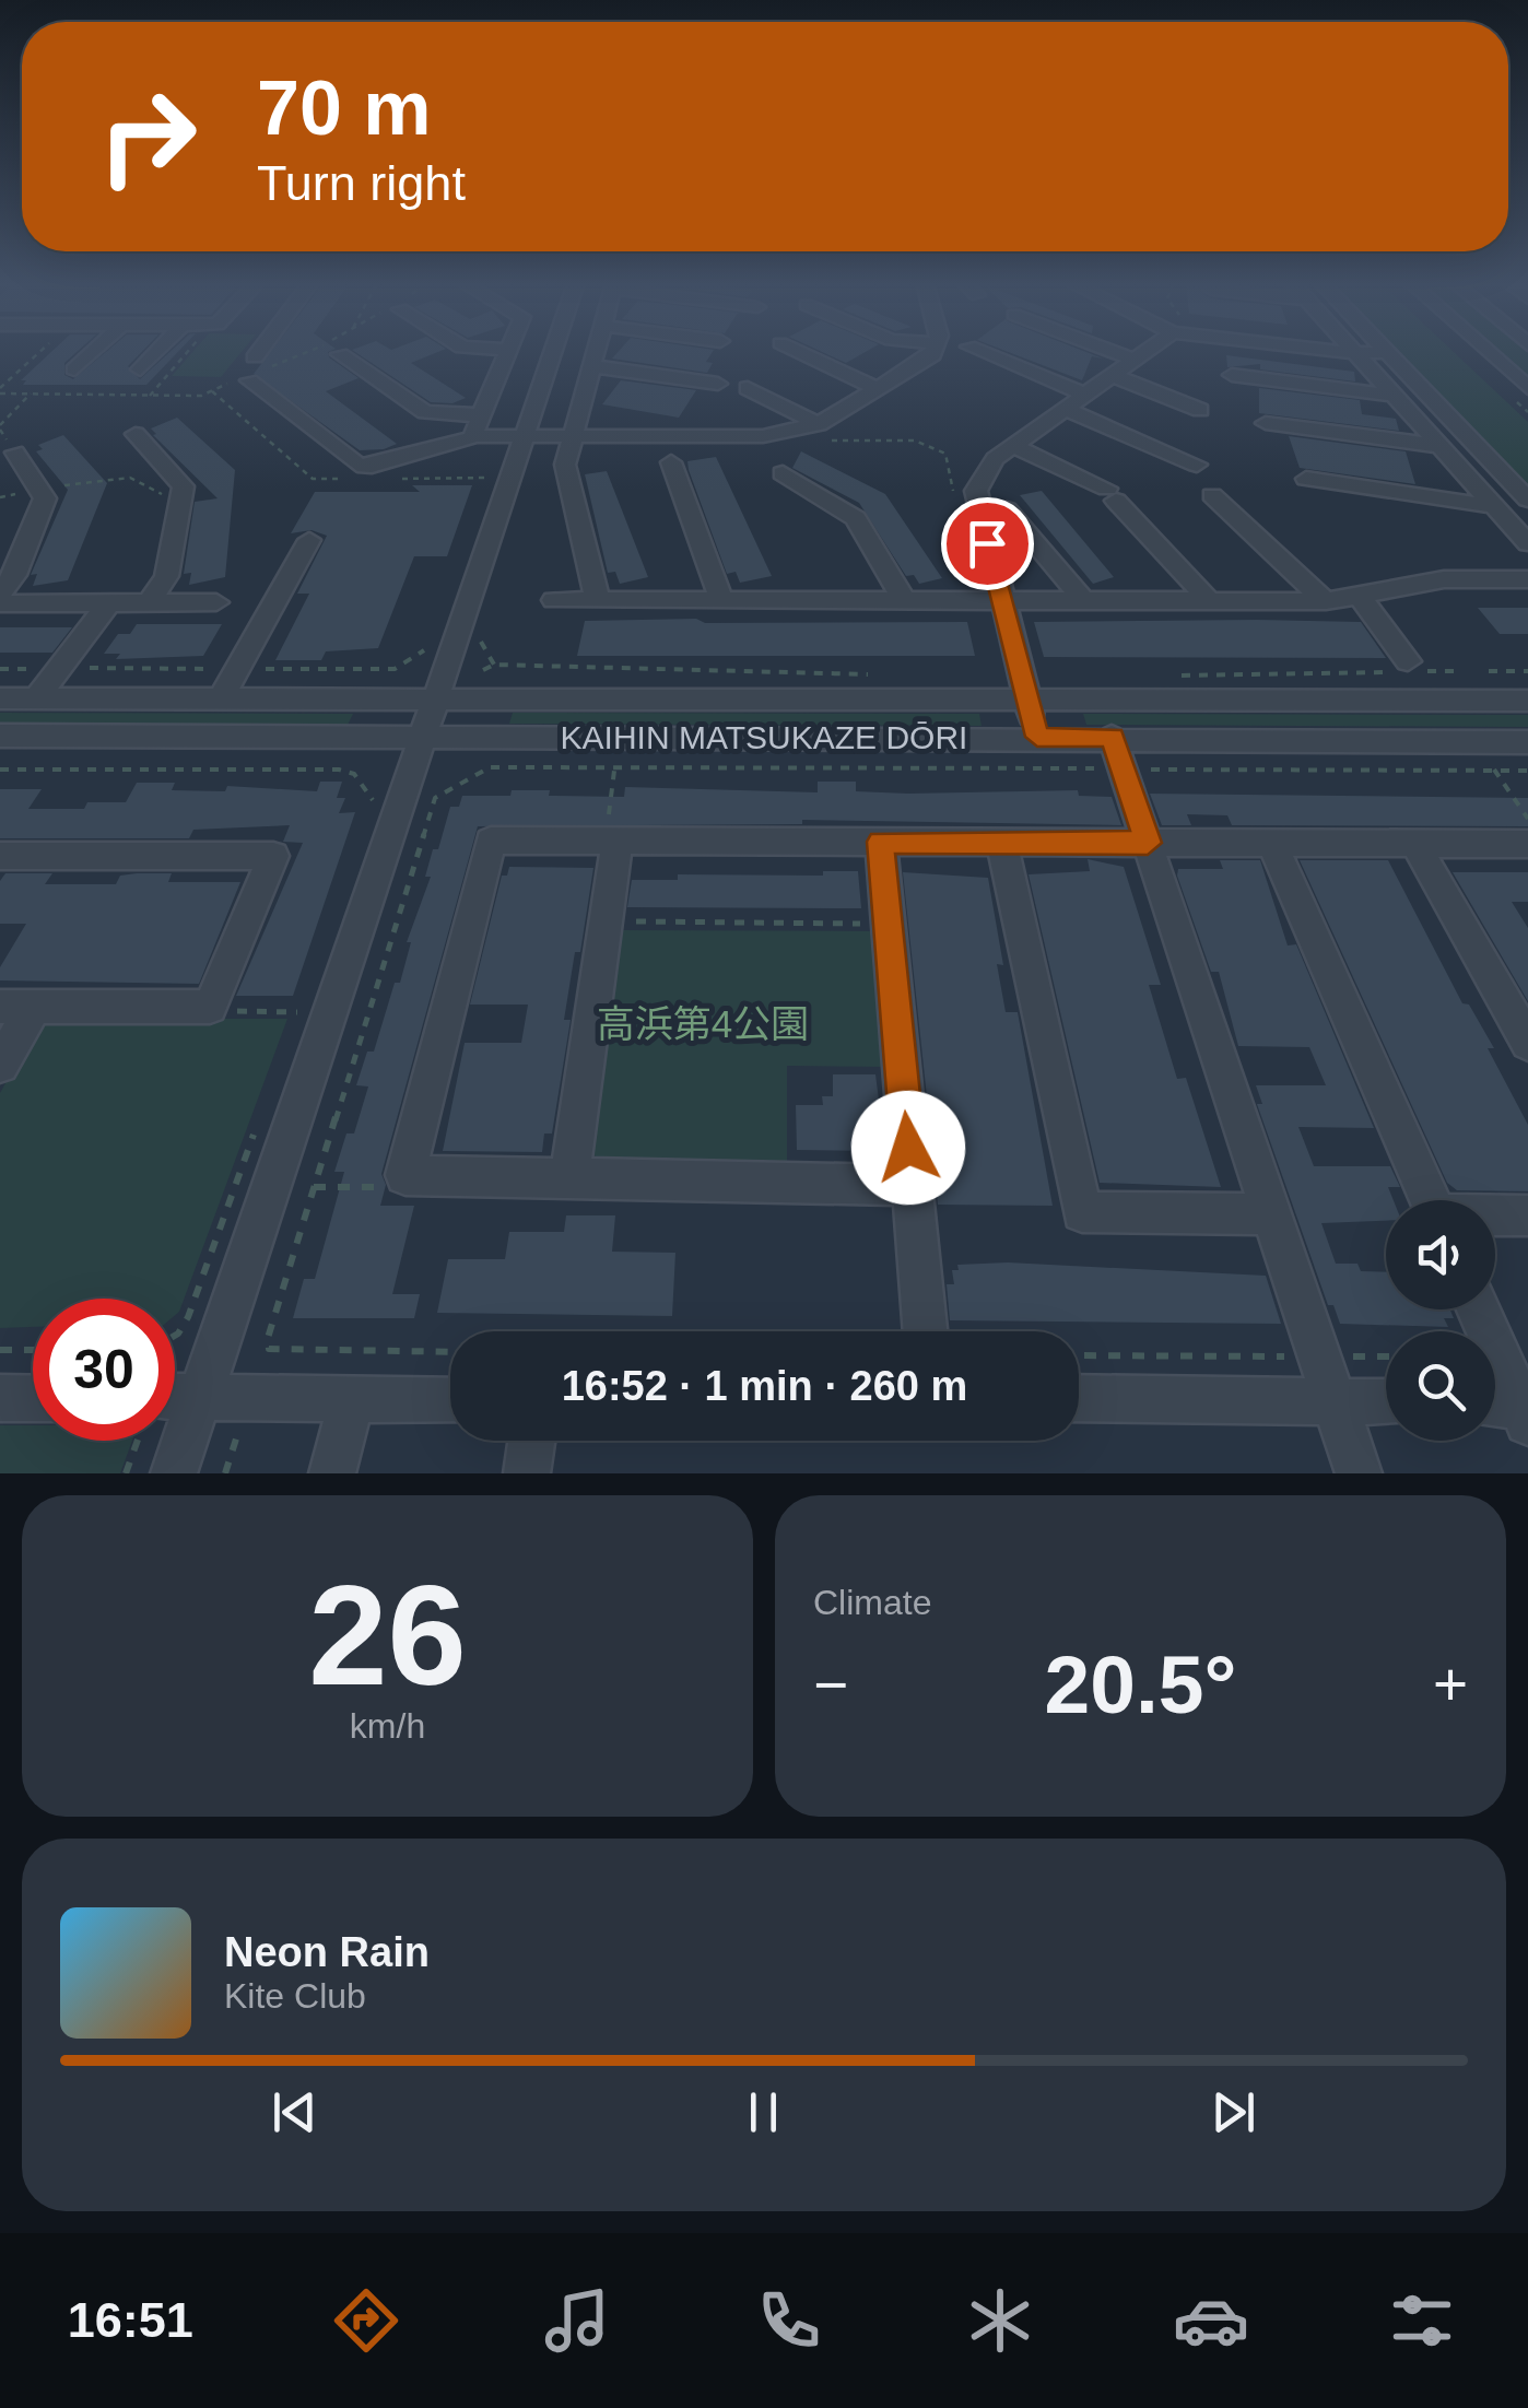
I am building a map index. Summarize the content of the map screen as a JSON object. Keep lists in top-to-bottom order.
{
  "streets": {
    "street": ["KAIHIN MATSUKAZE DŌRI"]
  },
  "parks": ["高浜第4公園"],
  "page": {
    "turn": ["70 m", "Turn right"],
    "limit": "30",
    "trip": "16:52 · 1 min · 260 m",
    "tile": [
      ["26", "km/h"],
      "Climate"
    ],
    "heat": ["−", "20.5°", "+"],
    "song": ["Neon Rain", "Kite Club"],
    "tabs": "16:51"
  }
}
